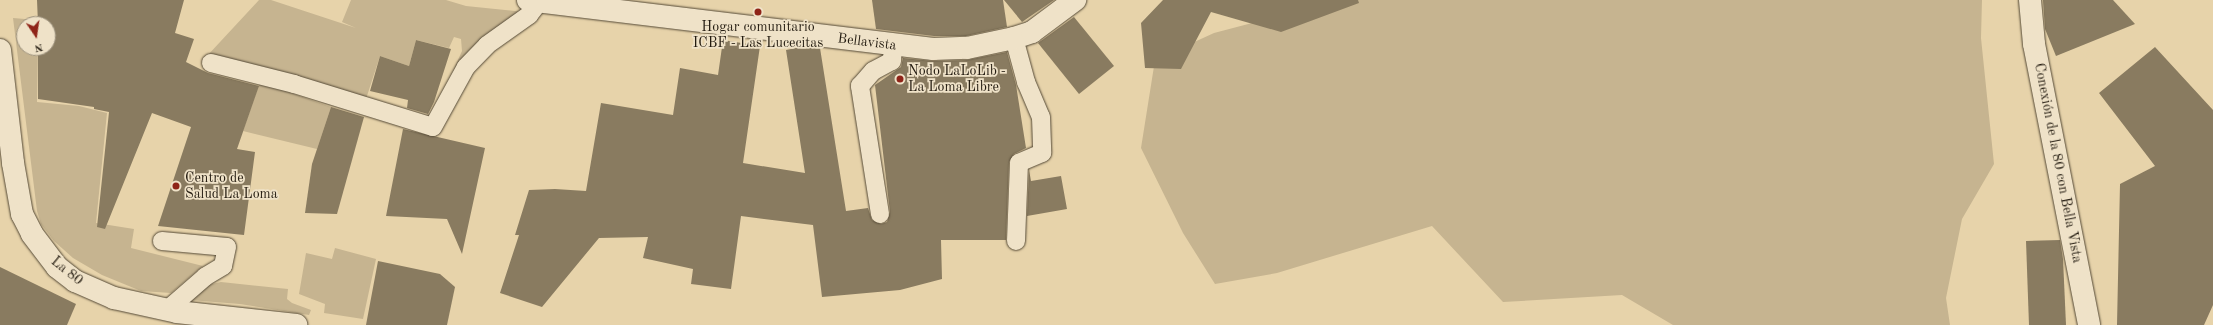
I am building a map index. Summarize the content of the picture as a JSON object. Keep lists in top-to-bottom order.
{
  "streets": {
    "street": ["Bellavista", "Conexión de la 80 con Bella Vista", "La 80"]
  },
  "places": ["Hogar comunitario ICBF - Las Lucecitas", "Nodo LaLoLib - La Loma Libre", "Centro de Salud La Loma"],
  "north": "bottom"
}
